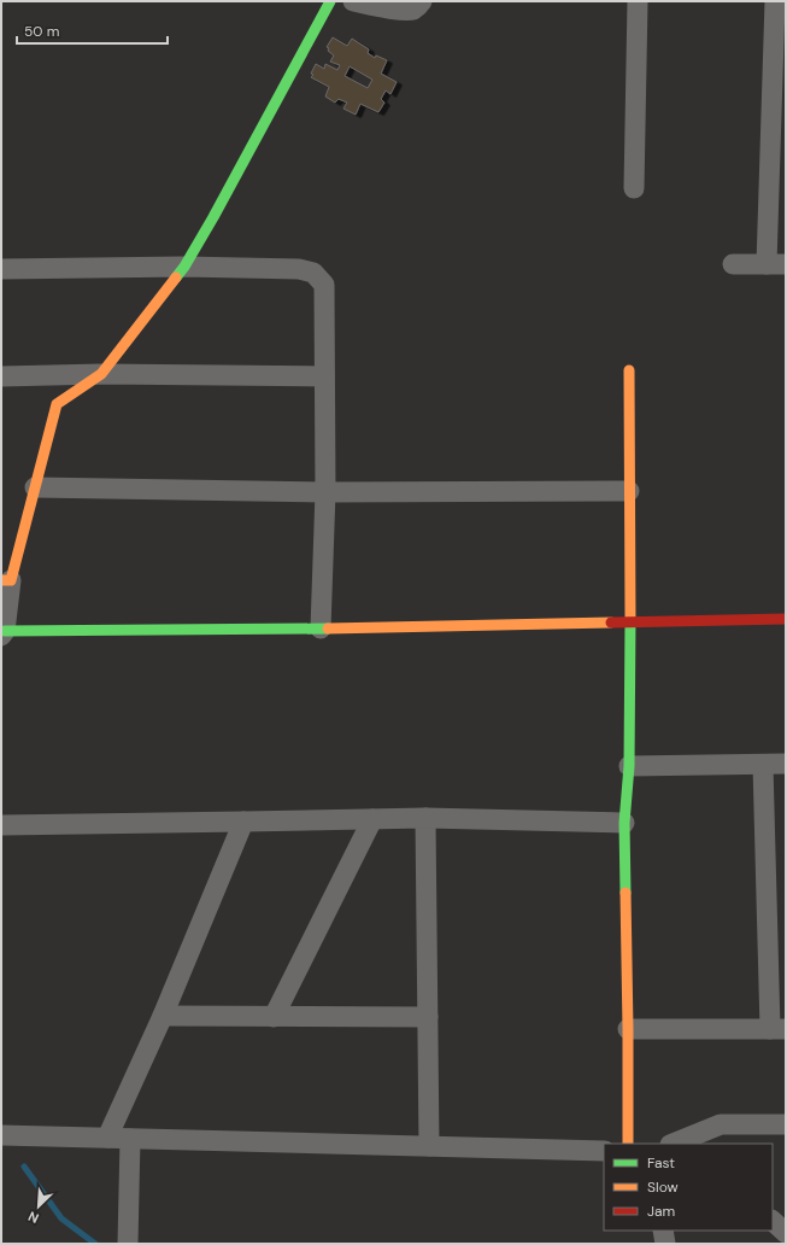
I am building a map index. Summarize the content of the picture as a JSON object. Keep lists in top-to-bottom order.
{
  "legend": ["Fast", "Slow", "Jam"],
  "scale_bar": "50 m",
  "north": "bottom left"
}
